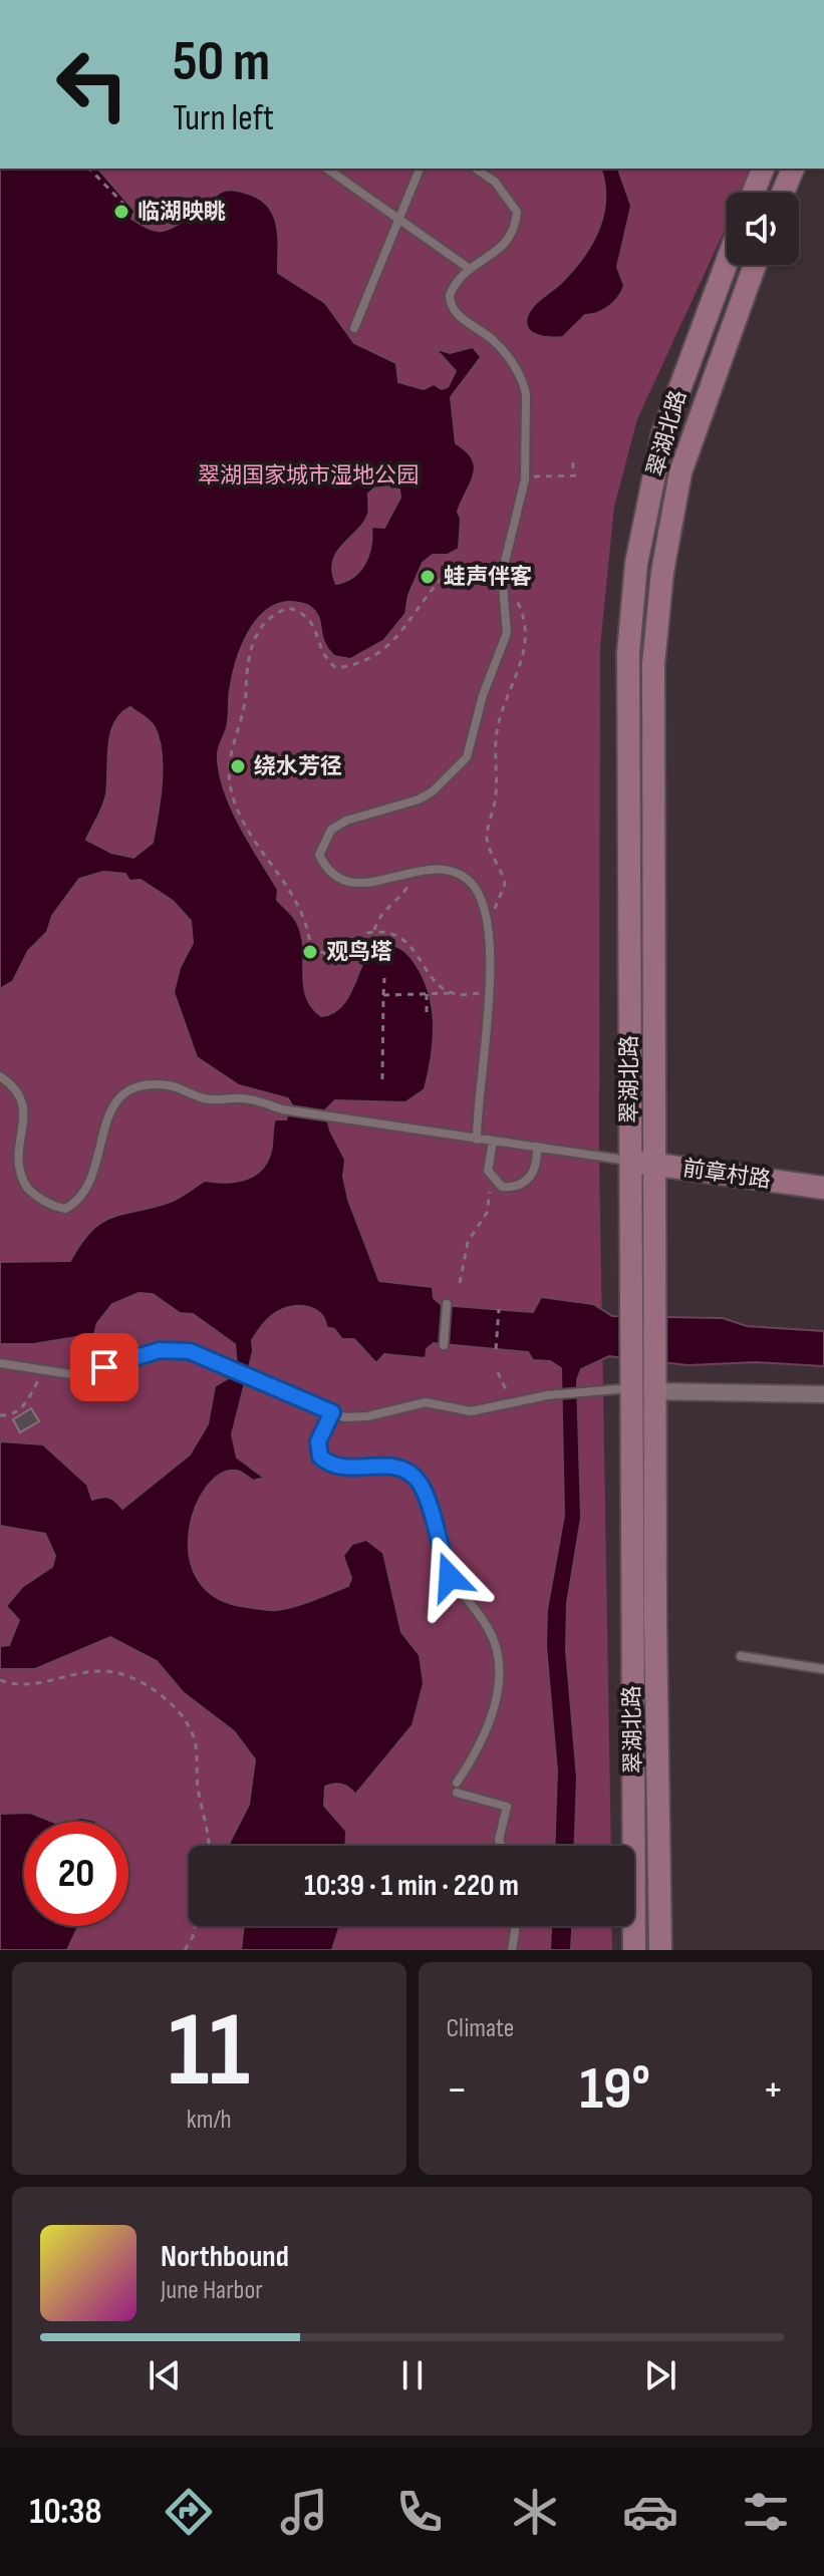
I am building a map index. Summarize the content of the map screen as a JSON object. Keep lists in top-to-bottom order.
{
  "streets": {
    "street": ["翠湖北路", "前章村路"]
  },
  "crossings": [
    ["翠湖北路", "前章村路"]
  ],
  "parks": ["翠湖国家城市湿地公园"],
  "places": [
    "临湖映眺",
    "蛙声伴客",
    "绕水芳径",
    "观鸟塔"
  ],
  "page": {
    "turn": ["50 m", "Turn left"],
    "limit": "20",
    "trip": "10:39 · 1 min · 220 m",
    "tile": [
      ["11", "km/h"],
      "Climate"
    ],
    "heat": ["−", "19°", "+"],
    "song": ["Northbound", "June Harbor"],
    "tabs": "10:38"
  }
}
